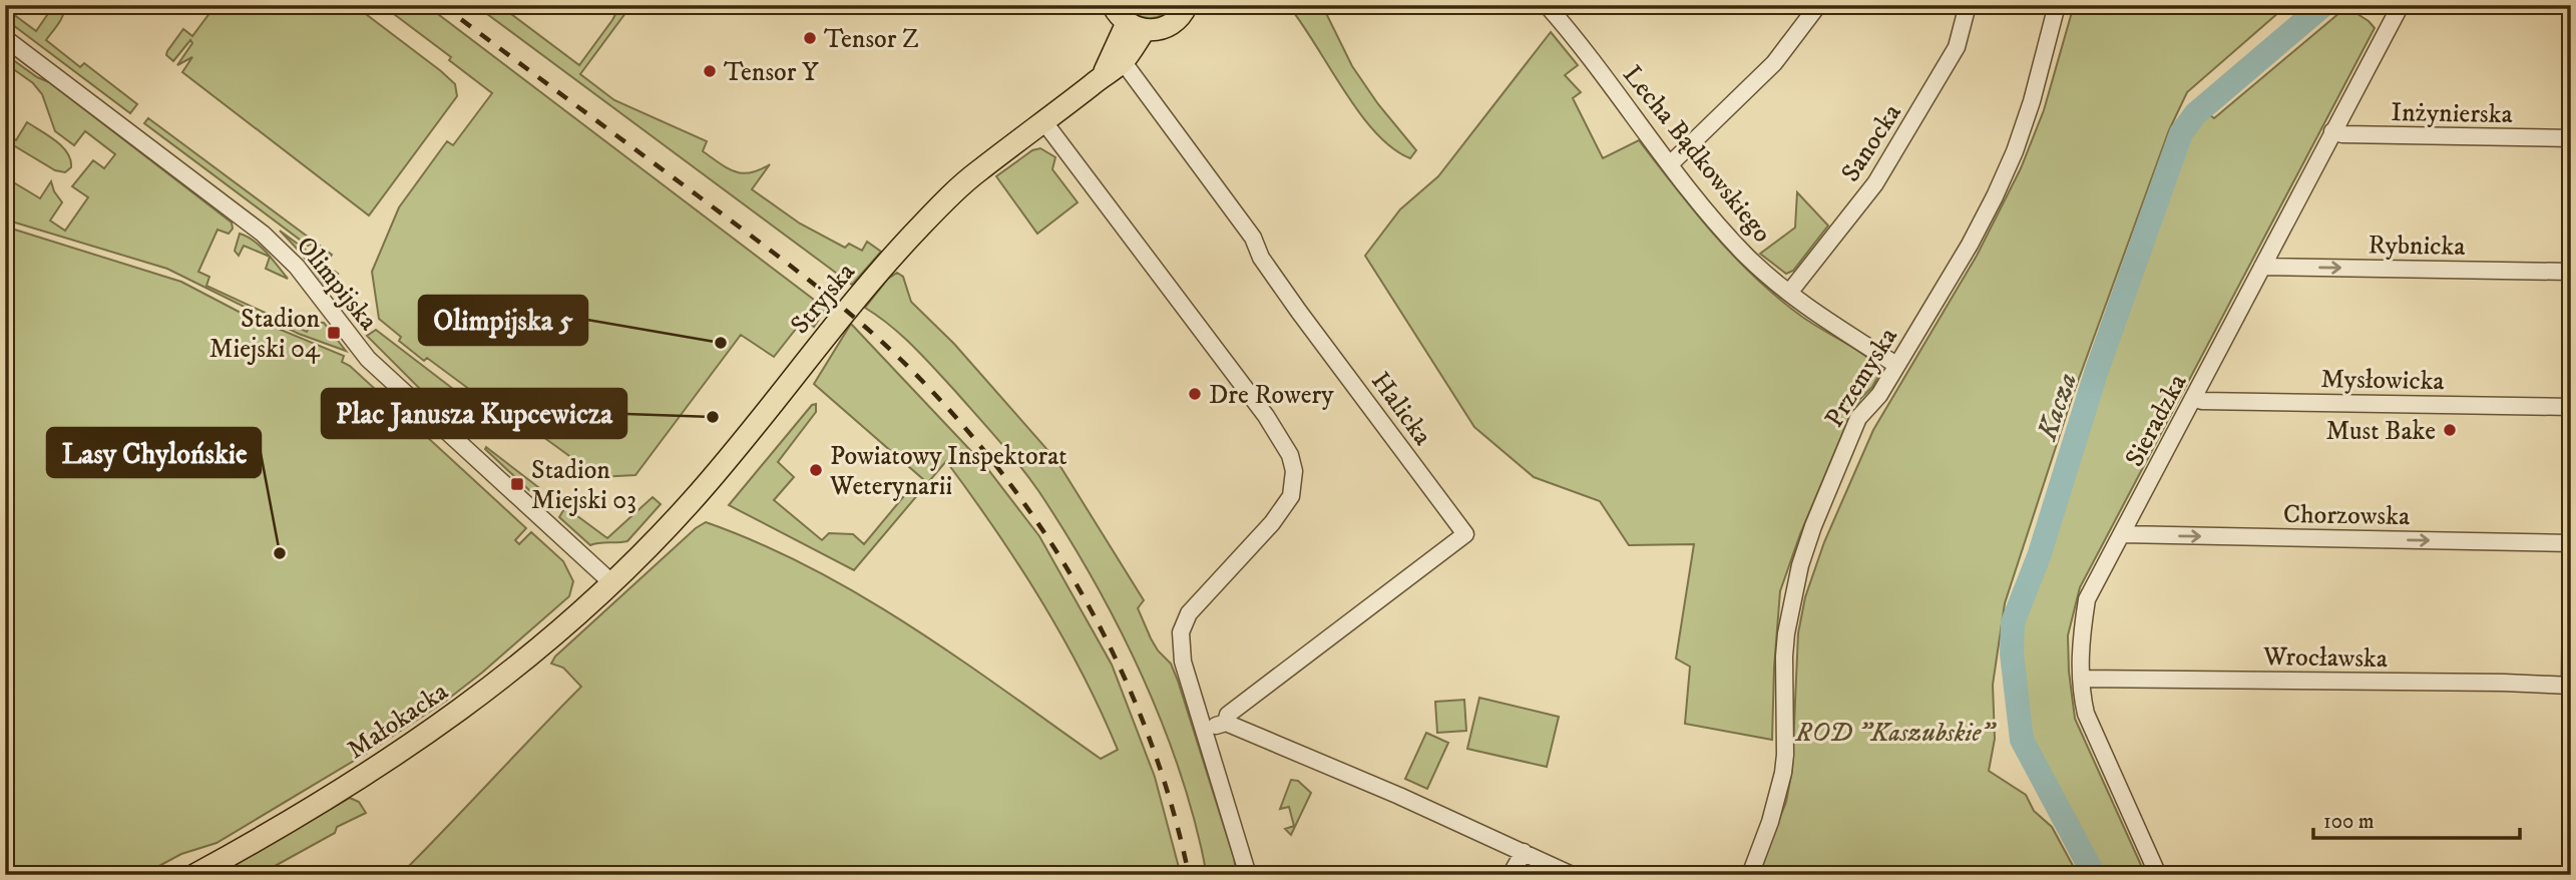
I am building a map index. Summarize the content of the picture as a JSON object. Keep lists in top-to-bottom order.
{
  "streets": {
    "main road": ["Stryjska", "Małokacka"],
    "street": [
      "Inżynierska",
      "Sanocka",
      "Lecha Bądkowskiego",
      "Rybnicka",
      "Olimpijska",
      "Przemyska",
      "Mysłowicka",
      "Halicka",
      "Sieradzka",
      "Chorzowska",
      "Wrocławska"
    ]
  },
  "crossings": [
    ["Inżynierska", "Sieradzka"],
    ["Sanocka", "Lecha Bądkowskiego"],
    ["Lecha Bądkowskiego", "Przemyska"],
    ["Rybnicka", "Sieradzka"],
    ["Olimpijska", "Stryjska"],
    ["Olimpijska", "Małokacka"],
    ["Stryjska", "Halicka"],
    ["Stryjska", "Małokacka"],
    ["Mysłowicka", "Sieradzka"],
    ["Sieradzka", "Chorzowska"],
    ["Sieradzka", "Wrocławska"]
  ],
  "one_way": ["Rybnicka", "Chorzowska"],
  "water": ["Kacza"],
  "parks": ["ROD \"Kaszubskie\""],
  "places": {
    "other": [
      "Tensor Z",
      "Tensor Y",
      "Olimpijska 5",
      "Dre Rowery",
      "Plac Janusza Kupcewicza",
      "Must Bake",
      "Powiatowy Inspektorat Weterynarii",
      "Lasy Chylońskie"
    ],
    "transit": ["Stadion Miejski 04", "Stadion Miejski 03"]
  },
  "scale_bar": "100 m"
}
